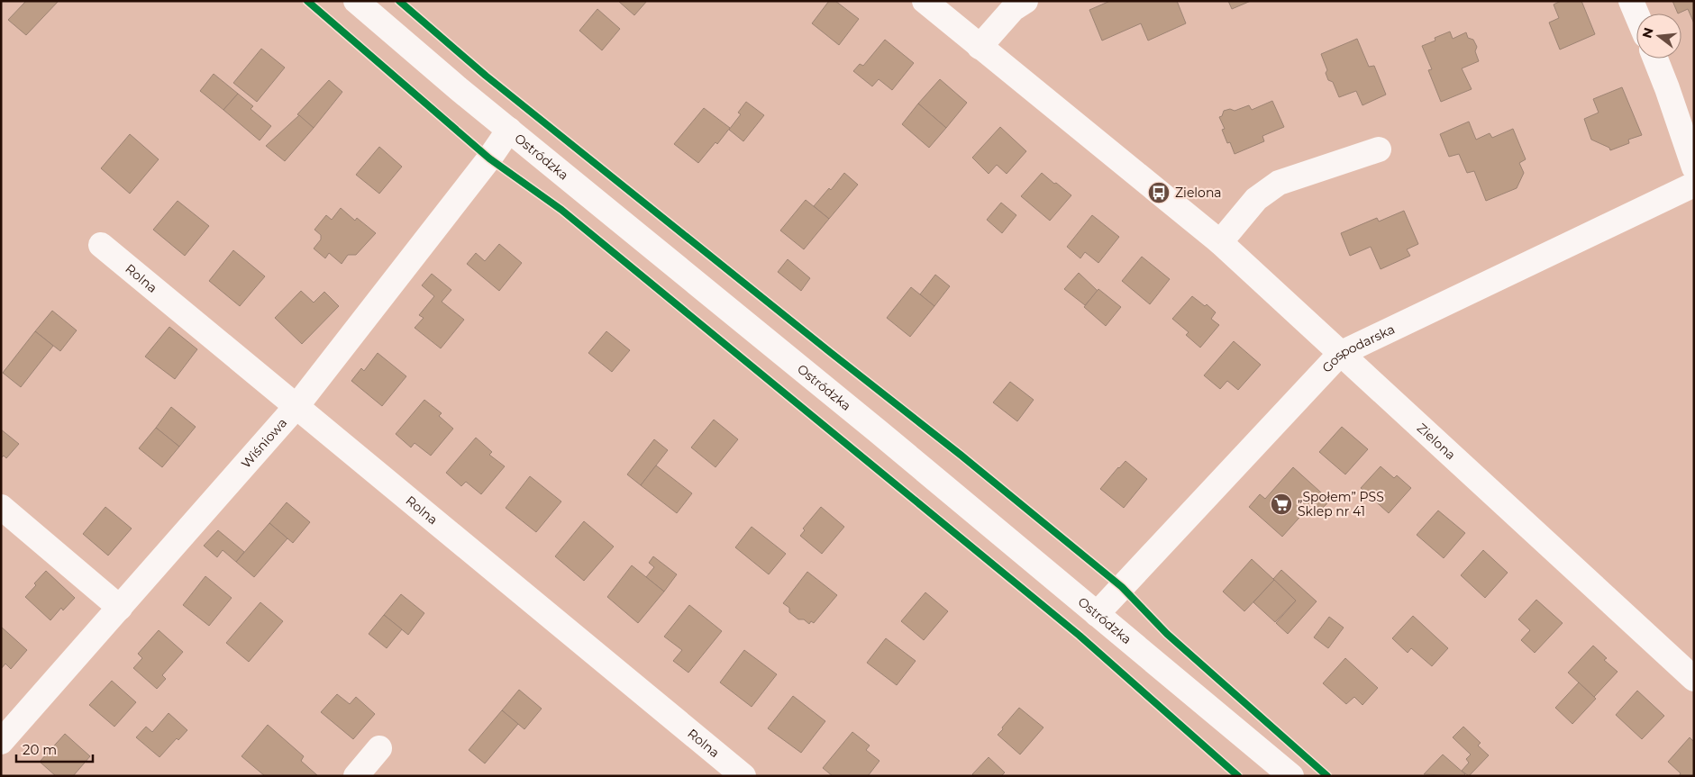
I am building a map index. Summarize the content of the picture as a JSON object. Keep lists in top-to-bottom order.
{
  "streets": {
    "street": [
      "Ostródzka",
      "Rolna",
      "Gospodarska",
      "Zielona",
      "Wiśniowa"
    ]
  },
  "crossings": [
    ["Ostródzka", "Gospodarska"],
    ["Ostródzka", "Wiśniowa"],
    ["Rolna", "Wiśniowa"],
    ["Gospodarska", "Zielona"]
  ],
  "places": {
    "bus stop": ["Zielona"],
    "supermarket": ["„Społem” PSS Sklep nr 41"]
  },
  "scale_bar": "20 m",
  "north": "left"
}
